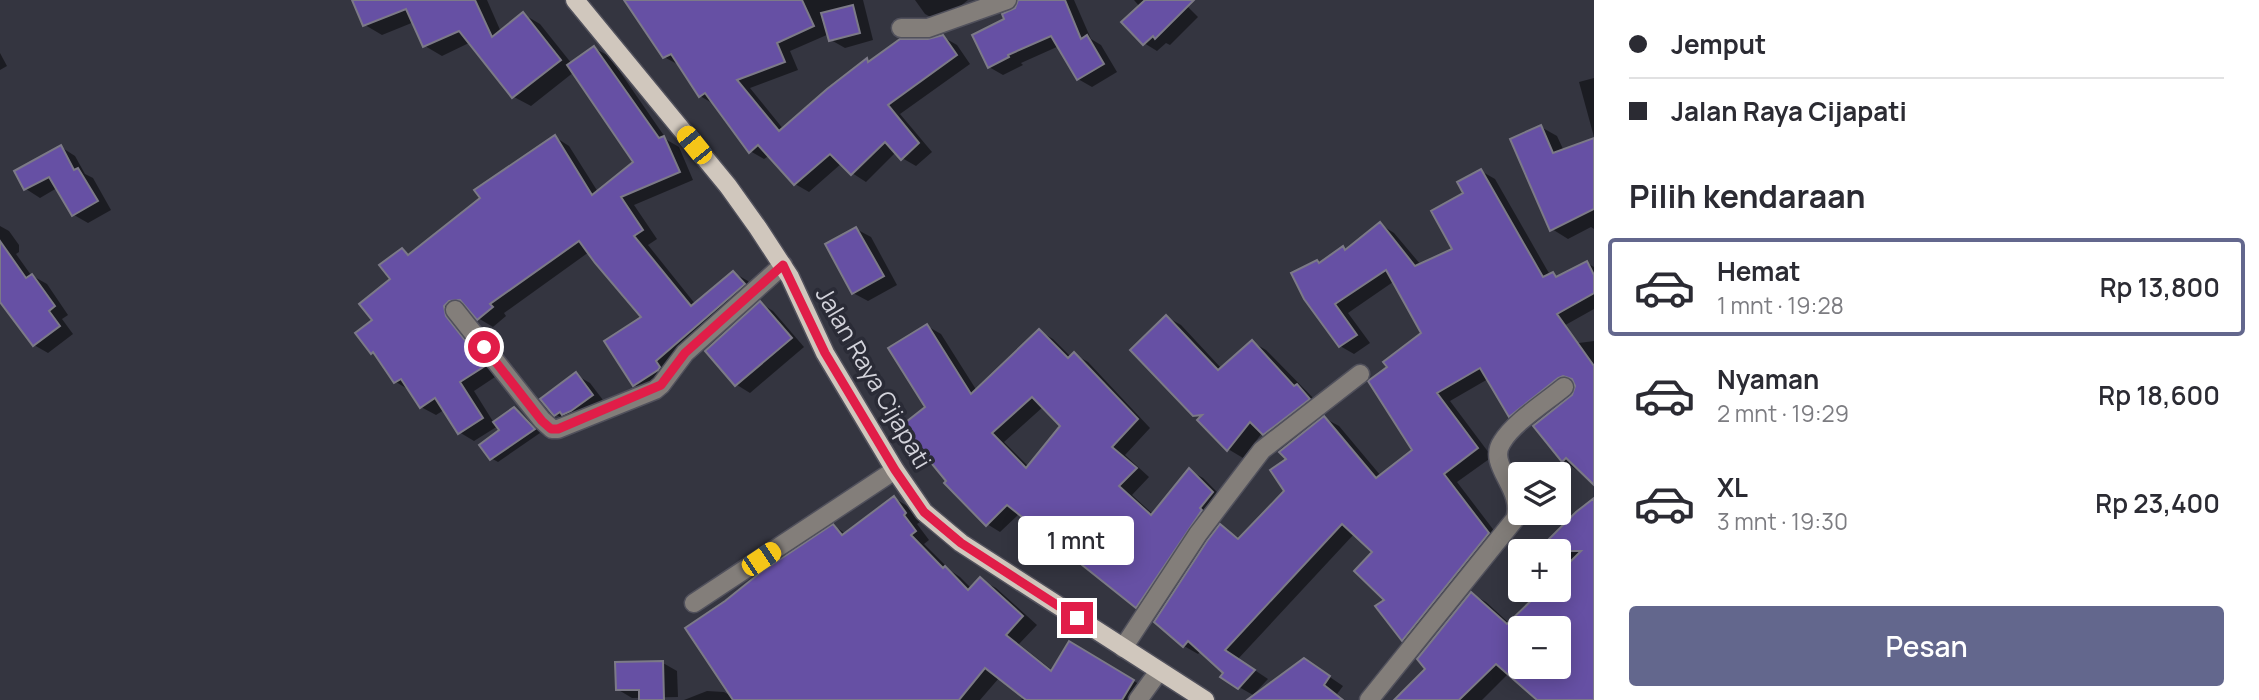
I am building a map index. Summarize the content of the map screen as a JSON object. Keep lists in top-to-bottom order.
{
  "streets": {
    "main road": ["Jalan Raya Cijapati"]
  },
  "page": {
    "banner": ["Jemput", "Jalan Raya Cijapati"],
    "heading": "Pilih kendaraan",
    "list": [
      {
        "name": "Hemat",
        "note": "1 mnt · 19:28",
        "value": "Rp 13,800"
      },
      {
        "name": "Nyaman",
        "note": "2 mnt · 19:29",
        "value": "Rp 18,600"
      },
      {
        "name": "XL",
        "note": "3 mnt · 19:30",
        "value": "Rp 23,400"
      }
    ],
    "map_buttons": ["+", "−"],
    "bubble": "1 mnt",
    "buttons": "Pesan"
  }
}
